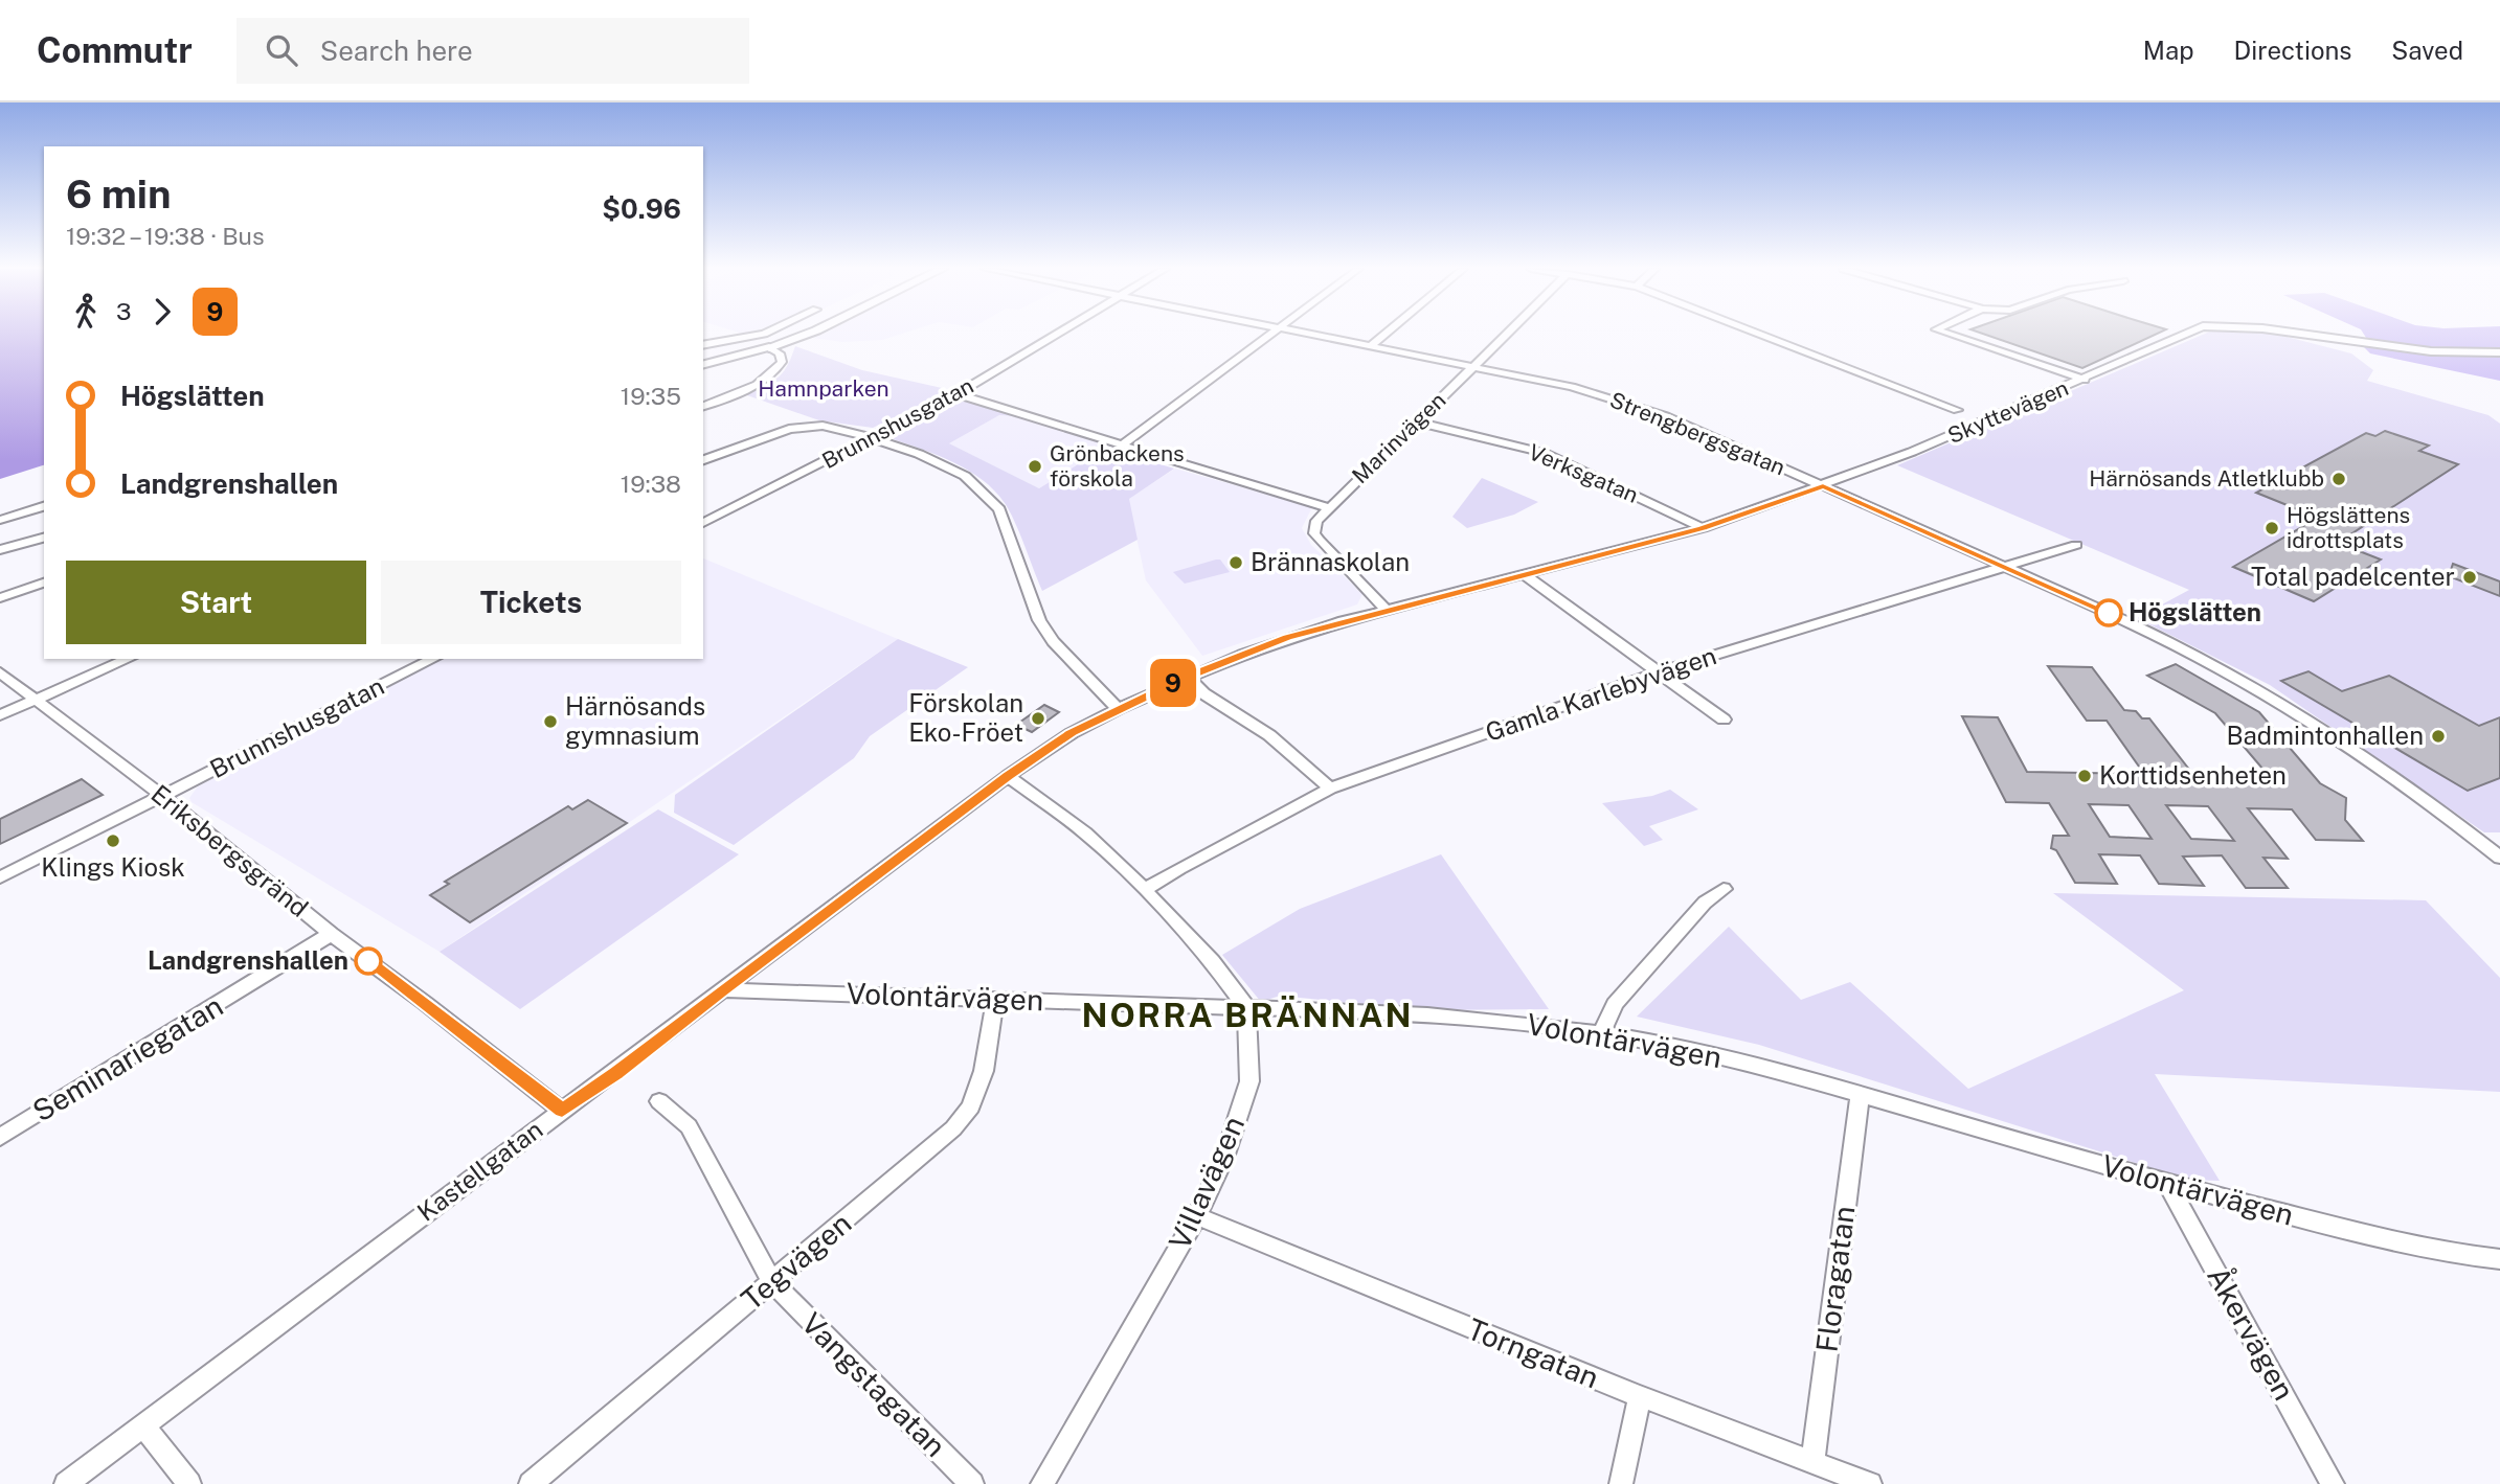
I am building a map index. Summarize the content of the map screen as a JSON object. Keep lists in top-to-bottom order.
{
  "streets": {
    "street": [
      "Skyttevägen",
      "Brunnshusgatan",
      "Strengbergsgatan",
      "Marinvägen",
      "Verksgatan",
      "Gamla Karlebyvägen",
      "Eriksbergsgränd",
      "Volontärvägen",
      "Seminariegatan",
      "Kastellgatan",
      "Villavägen",
      "Tegvägen",
      "Floragatan",
      "Åkervägen",
      "Torngatan",
      "Vangstagatan"
    ]
  },
  "crossings": [
    ["Skyttevägen", "Strengbergsgatan"],
    ["Skyttevägen", "Kastellgatan"],
    ["Brunnshusgatan", "Eriksbergsgränd"],
    ["Strengbergsgatan", "Marinvägen"],
    ["Strengbergsgatan", "Gamla Karlebyvägen"],
    ["Strengbergsgatan", "Kastellgatan"],
    ["Marinvägen", "Verksgatan"],
    ["Marinvägen", "Kastellgatan"],
    ["Verksgatan", "Kastellgatan"],
    ["Eriksbergsgränd", "Seminariegatan"],
    ["Eriksbergsgränd", "Kastellgatan"],
    ["Volontärvägen", "Kastellgatan"],
    ["Volontärvägen", "Villavägen"],
    ["Volontärvägen", "Tegvägen"],
    ["Volontärvägen", "Floragatan"],
    ["Volontärvägen", "Åkervägen"],
    ["Villavägen", "Torngatan"],
    ["Tegvägen", "Vangstagatan"],
    ["Floragatan", "Torngatan"]
  ],
  "districts": ["NORRA BRÄNNAN"],
  "parks": ["Hamnparken"],
  "places": [
    "Grönbackens förskola",
    "Härnösands Atletklubb",
    "Högslättens idrottsplats",
    "Brännaskolan",
    "Total padelcenter",
    "Högslätten",
    "Förskolan Eko-Fröet",
    "Härnösands gymnasium",
    "Badmintonhallen",
    "Korttidsenheten",
    "Klings Kiosk",
    "Landgrenshallen"
  ],
  "lines": ["bus line 9"],
  "page": {
    "header": "Commutr",
    "search": "Search here",
    "nav": ["Map", "Directions", "Saved"],
    "on_map": "9",
    "heading": ["6 min", "19:32 – 19:38 · Bus", "$0.96"],
    "legs": ["3", "9"],
    "list": [
      {
        "name": "Högslätten",
        "value": "19:35"
      },
      {
        "name": "Landgrenshallen",
        "value": "19:38"
      }
    ],
    "buttons": ["Start", "Tickets"]
  }
}
